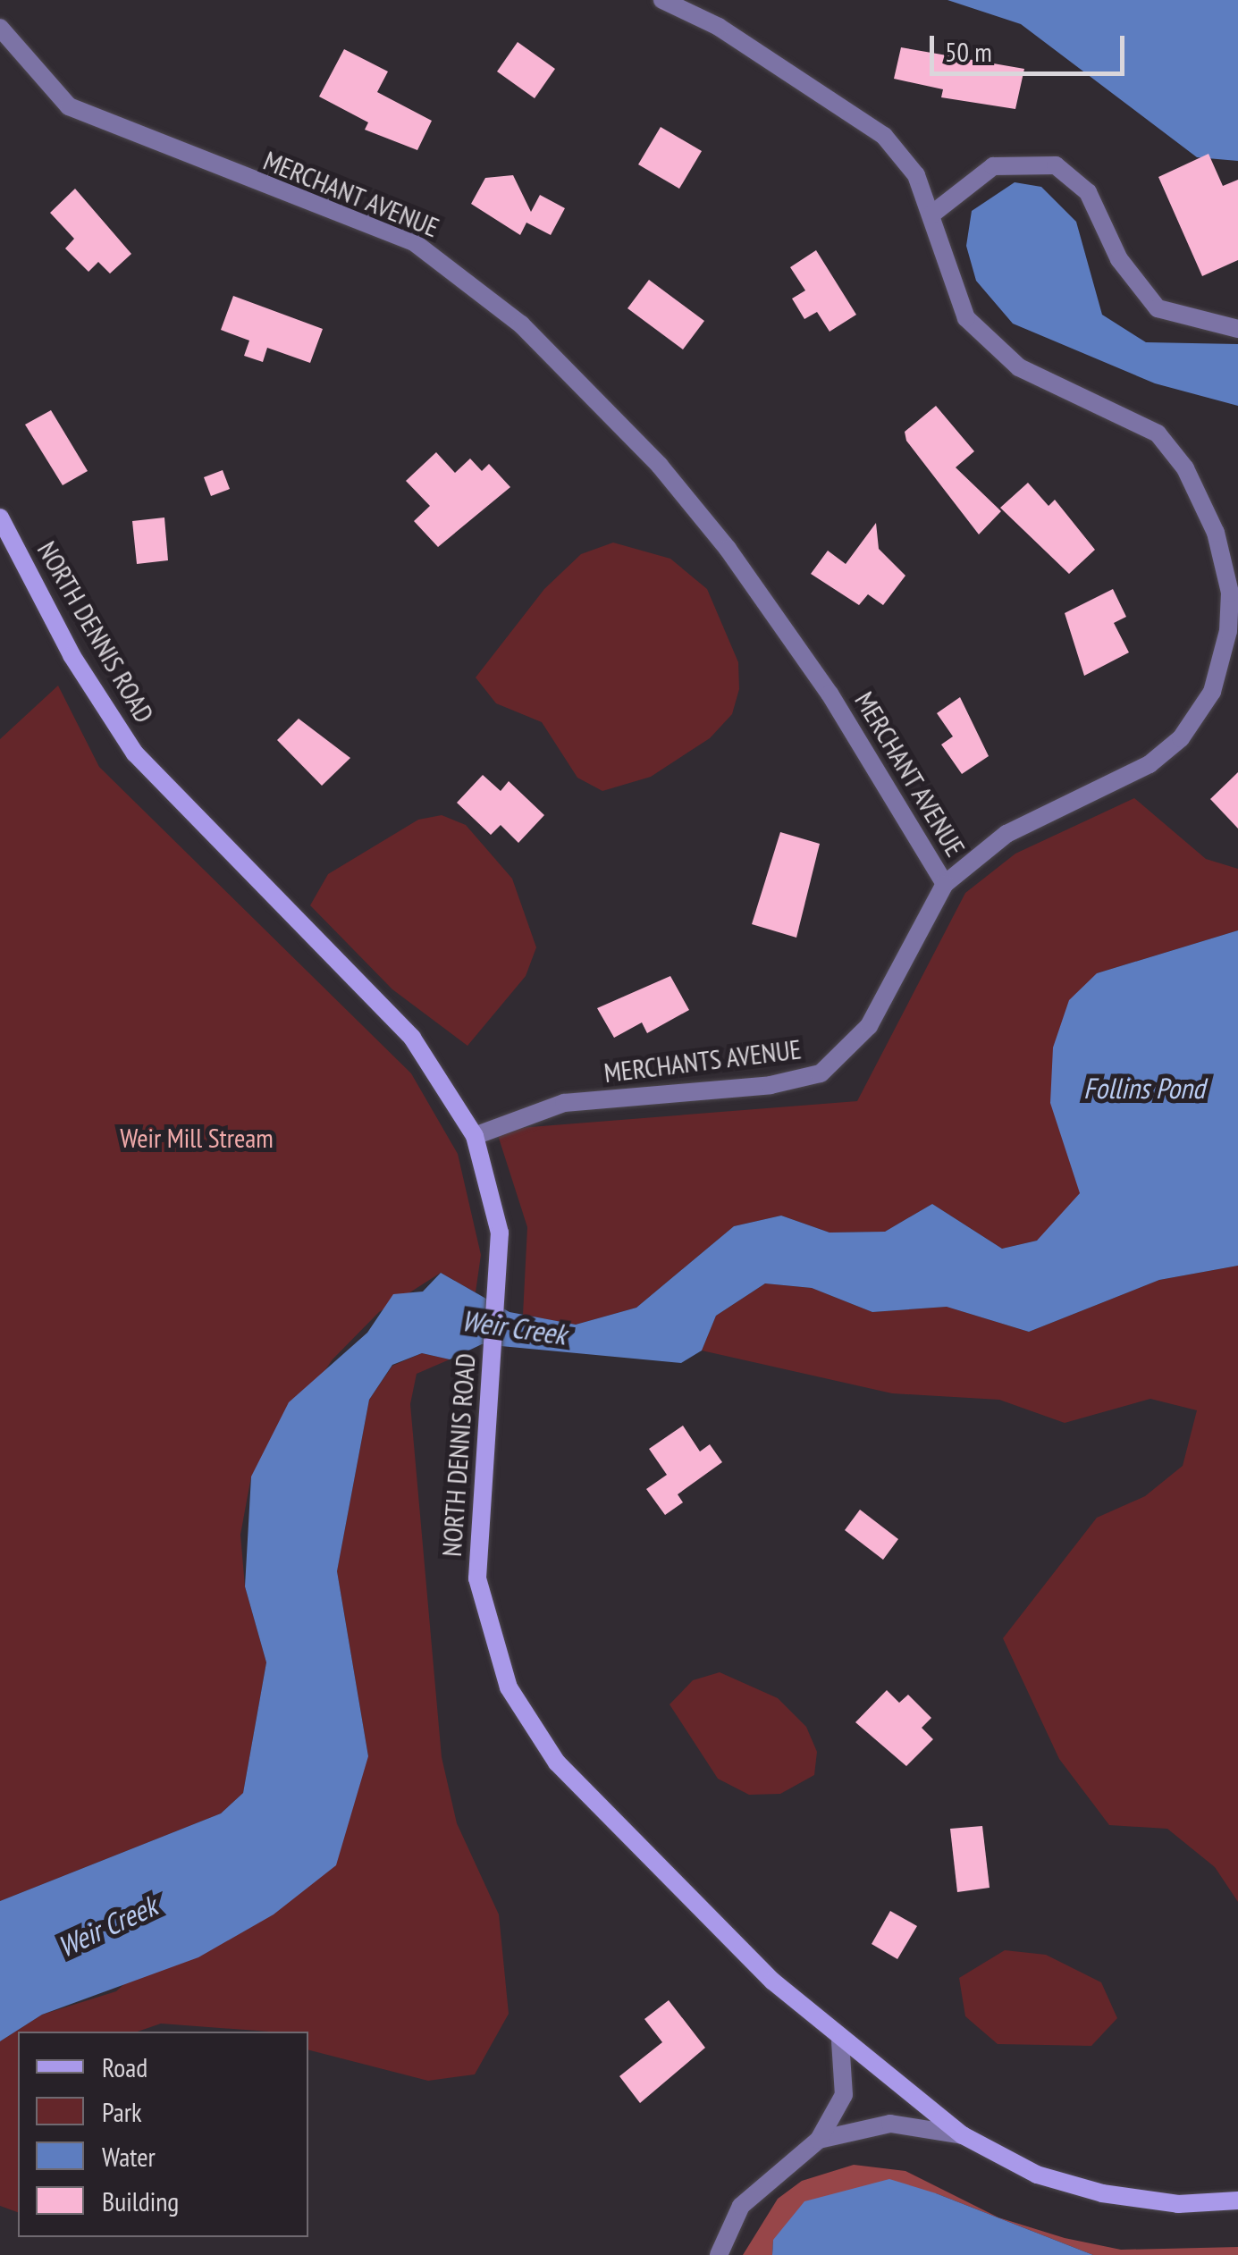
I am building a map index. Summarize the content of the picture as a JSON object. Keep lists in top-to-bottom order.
{
  "streets": {
    "main road": ["NORTH DENNIS ROAD"],
    "street": ["MERCHANT AVENUE", "MERCHANTS AVENUE"]
  },
  "crossings": [
    ["MERCHANT AVENUE", "MERCHANTS AVENUE"],
    ["NORTH DENNIS ROAD", "MERCHANTS AVENUE"]
  ],
  "water": ["Follins Pond", "Weir Creek"],
  "parks": ["Weir Mill Stream"],
  "legend": [
    "Road",
    "Park",
    "Water",
    "Building"
  ],
  "scale_bar": "50 m"
}
